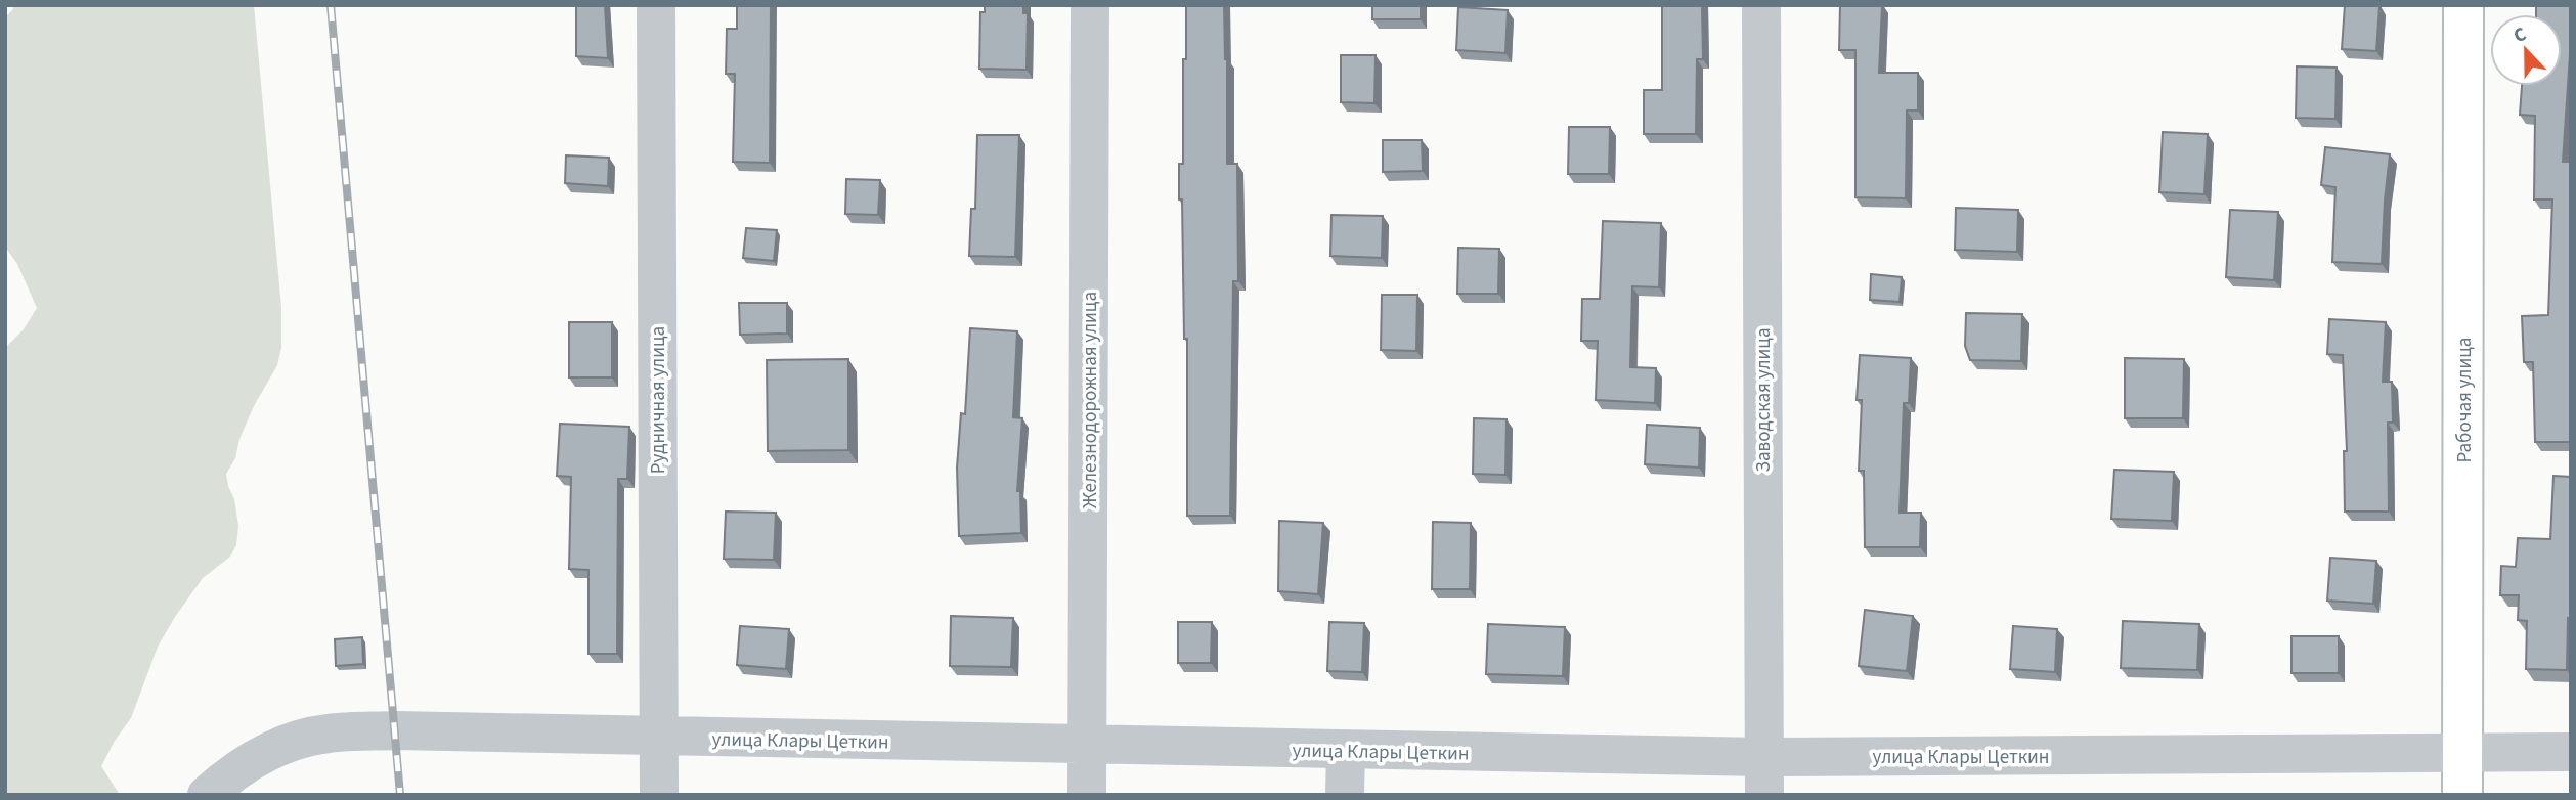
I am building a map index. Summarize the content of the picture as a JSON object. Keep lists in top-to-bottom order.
{
  "streets": {
    "main road": ["Рабочая улица"],
    "street": [
      "Рудничная улица",
      "Железнодорожная улица",
      "Заводская улица",
      "улица Клары Цеткин"
    ]
  },
  "crossings": [
    ["Рудничная улица", "улица Клары Цеткин"],
    ["Железнодорожная улица", "улица Клары Цеткин"],
    ["Заводская улица", "улица Клары Цеткин"],
    ["Рабочая улица", "улица Клары Цеткин"]
  ],
  "north": "top"
}
